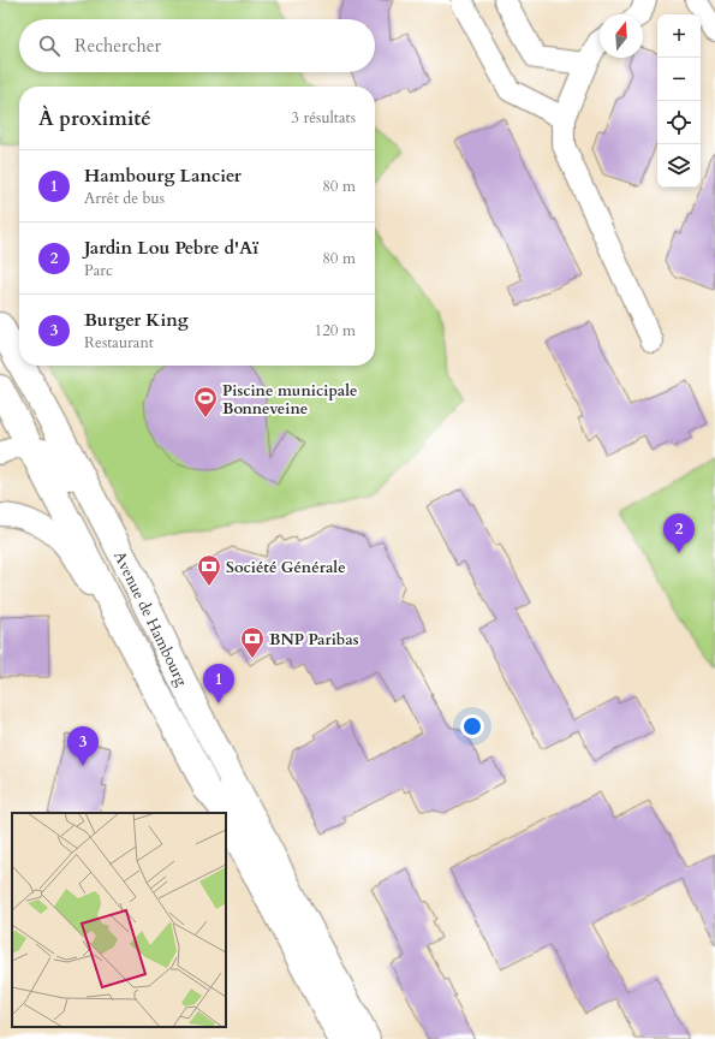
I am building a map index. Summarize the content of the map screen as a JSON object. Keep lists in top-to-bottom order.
{
  "streets": {
    "street": ["Avenue de Hambourg"]
  },
  "places": {
    "sports": ["Piscine municipale Bonneveine"],
    "bank": ["Société Générale", "BNP Paribas"]
  },
  "north": "top",
  "page": {
    "map_buttons": ["+", "−"],
    "search": "Rechercher",
    "heading": ["À proximité", "3 résultats"],
    "list": [
      {
        "mark": "1",
        "name": "Hambourg Lancier",
        "note": "Arrêt de bus",
        "value": "80 m"
      },
      {
        "mark": "2",
        "name": "Jardin Lou Pebre d'Aï",
        "note": "Parc",
        "value": "80 m"
      },
      {
        "mark": "3",
        "name": "Burger King",
        "note": "Restaurant",
        "value": "120 m"
      }
    ],
    "pins": ["2", "1", "3"]
  }
}
